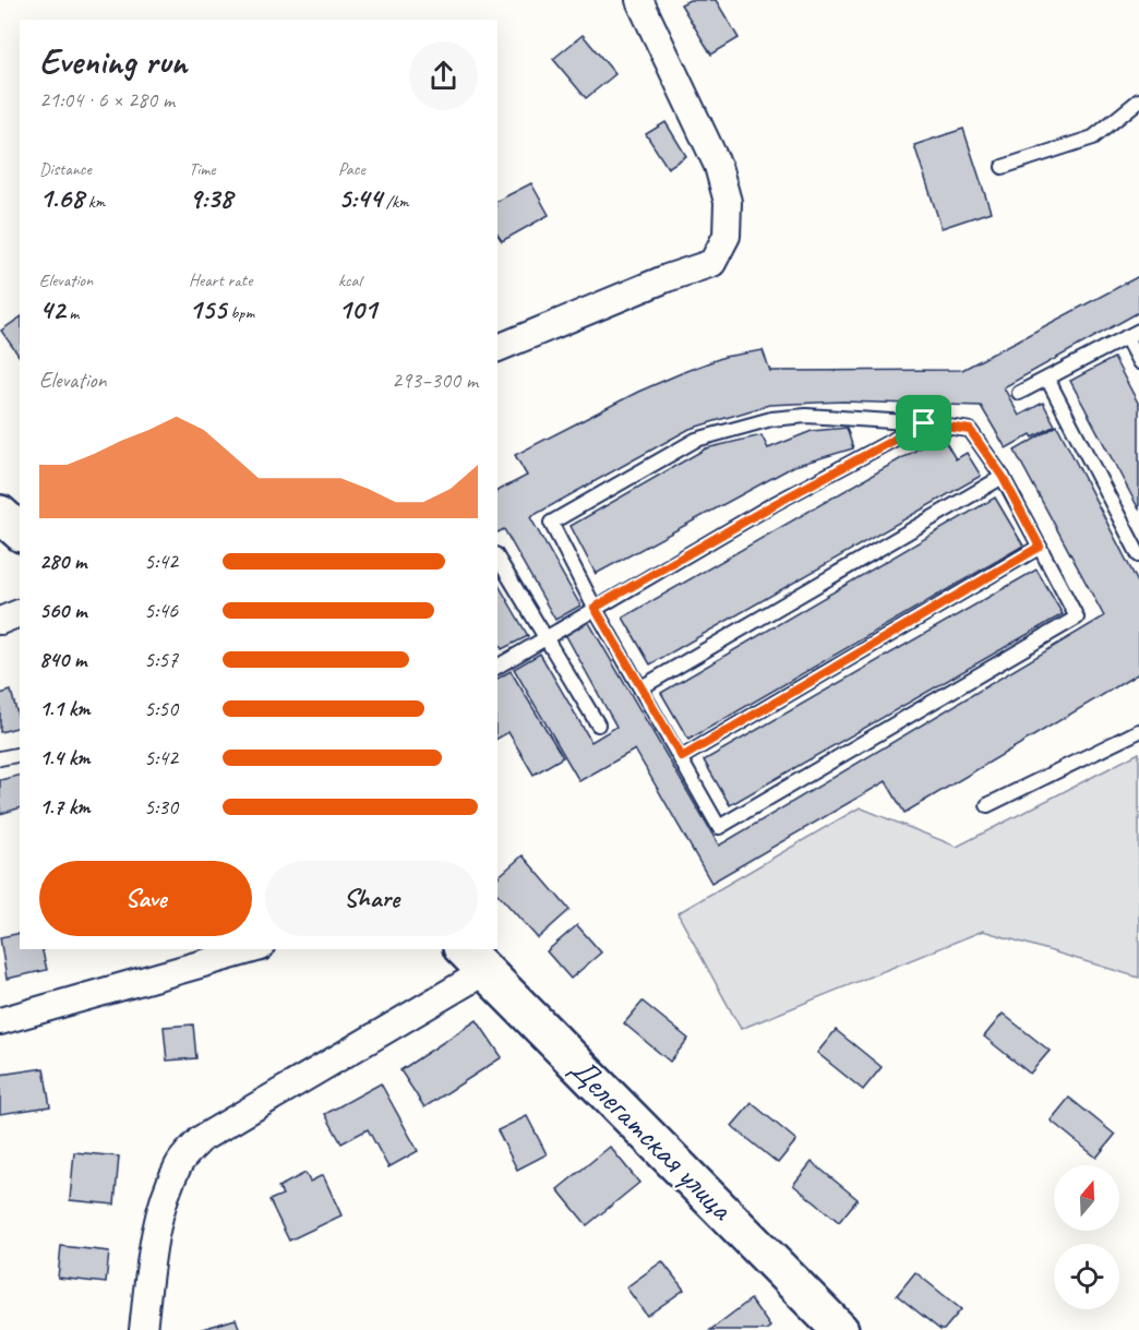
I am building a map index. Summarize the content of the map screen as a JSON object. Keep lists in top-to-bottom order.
{
  "streets": {
    "street": ["Делегатская улица"]
  },
  "north": "top",
  "page": {
    "heading": ["Evening run", "21:04 · 6 × 280 m"],
    "stats": [
      ["Distance", "1.68 km"],
      ["Time", "9:38"],
      ["Pace", "5:44 /km"],
      ["Elevation", "42 m"],
      ["Heart rate", "155 bpm"],
      ["kcal", "101"]
    ],
    "chart": ["Elevation", "293–300 m"],
    "list": [
      {
        "name": "280 m",
        "note": "5:42"
      },
      {
        "name": "560 m",
        "note": "5:46"
      },
      {
        "name": "840 m",
        "note": "5:57"
      },
      {
        "name": "1.1 km",
        "note": "5:50"
      },
      {
        "name": "1.4 km",
        "note": "5:42"
      },
      {
        "name": "1.7 km",
        "note": "5:30"
      }
    ],
    "buttons": ["Save", "Share"]
  }
}
